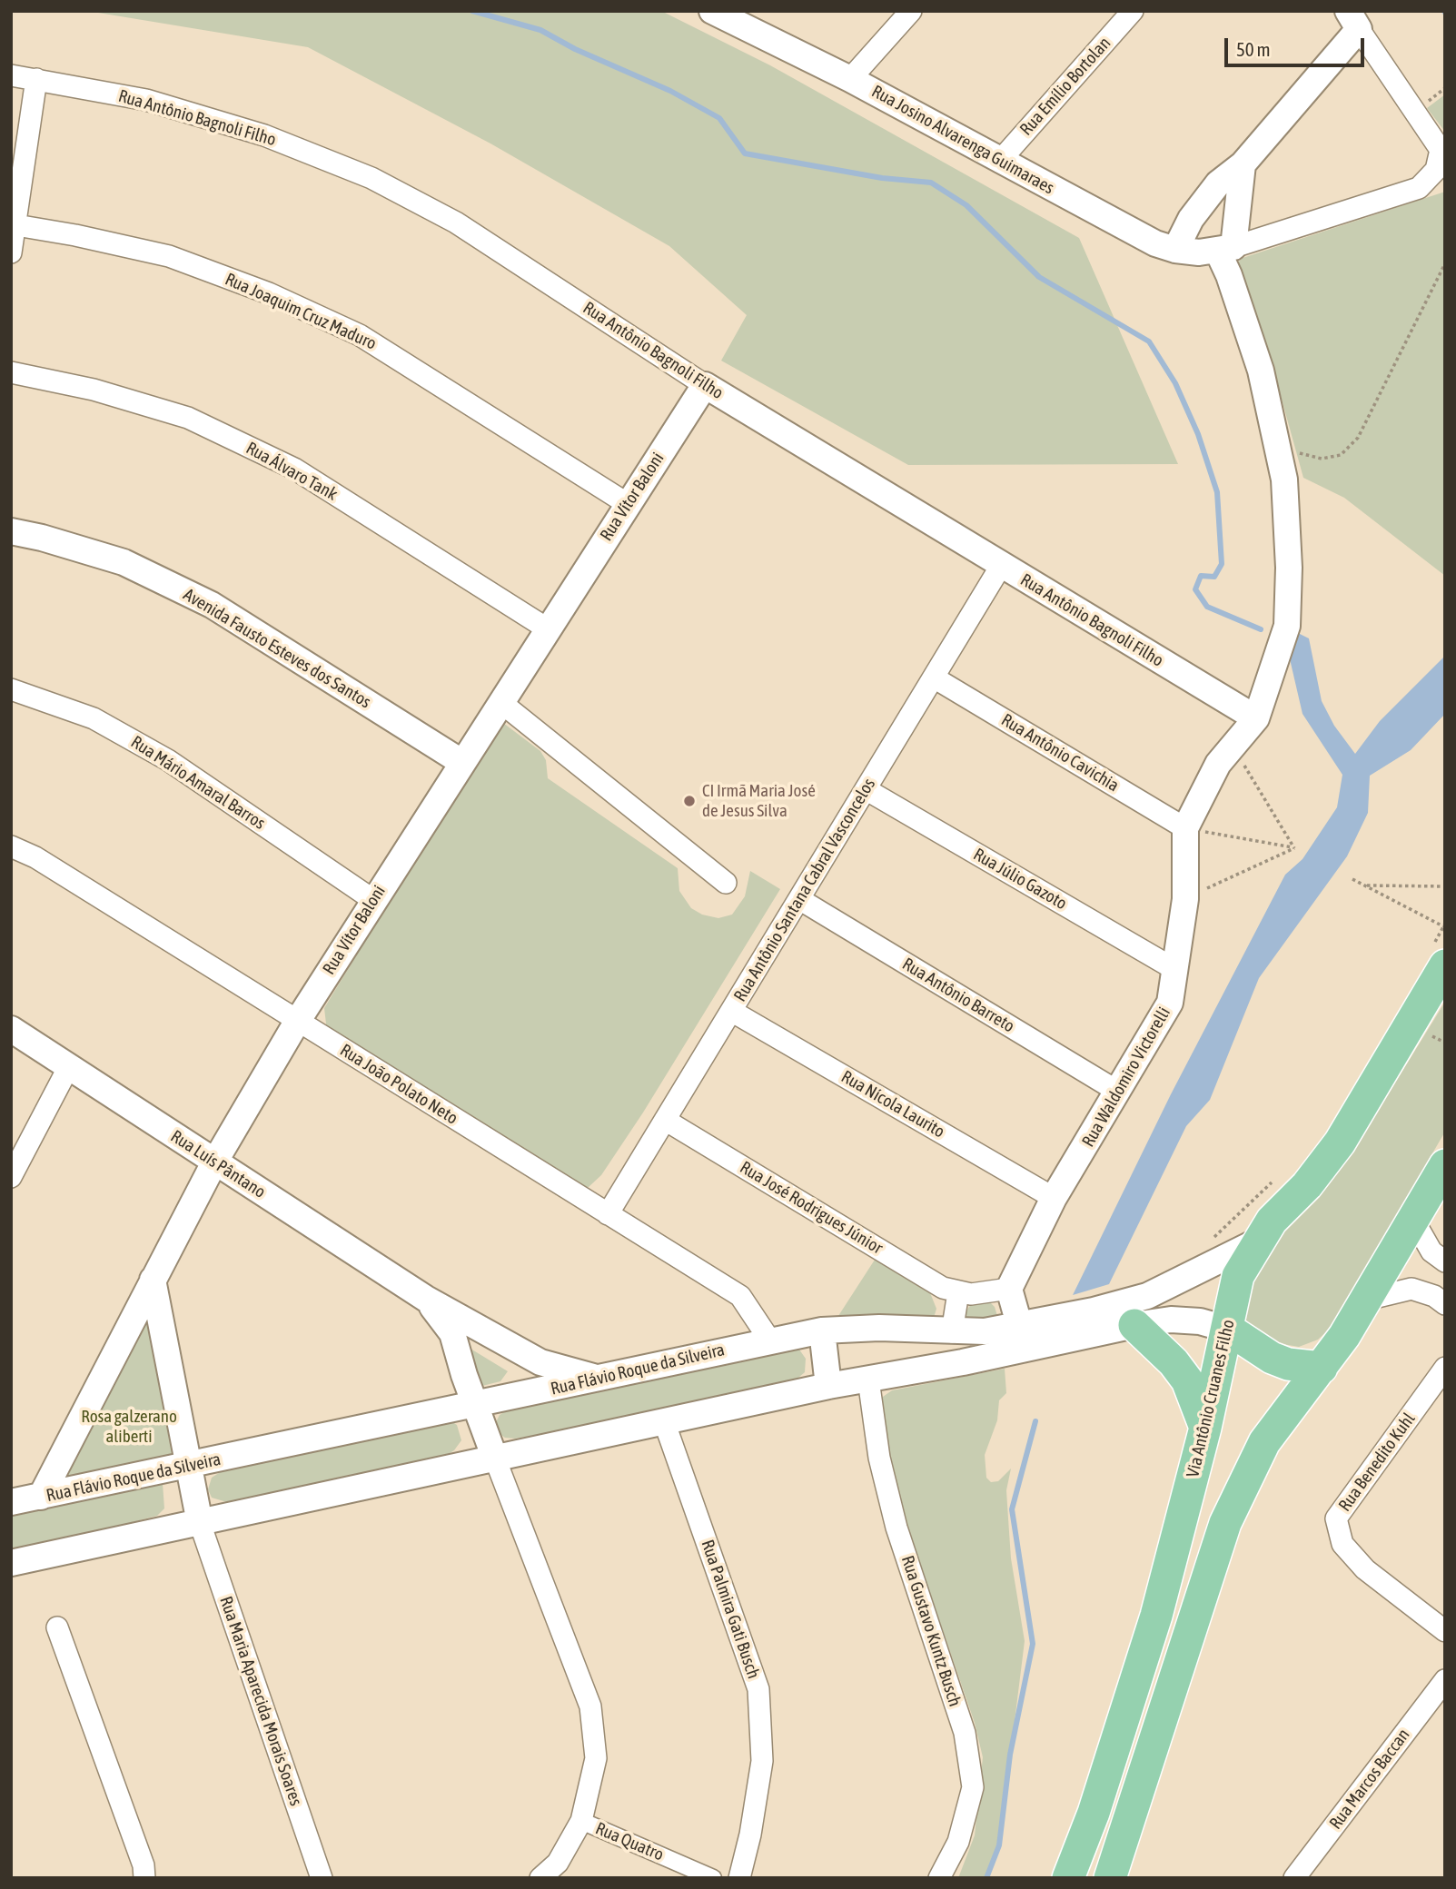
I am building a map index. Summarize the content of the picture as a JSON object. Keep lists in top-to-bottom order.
{
  "streets": {
    "main road": ["Via Antônio Cruanes Filho"],
    "street": [
      "Rua Emílio Bortolan",
      "Rua Antônio Bagnoli Filho",
      "Rua Josino Alvarenga Guimaraes",
      "Rua Joaquim Cruz Maduro",
      "Rua Álvaro Tank",
      "Rua Vítor Baloni",
      "Avenida Fausto Esteves dos Santos",
      "Rua Antônio Cavichia",
      "Rua Mário Amaral Barros",
      "Rua Júlio Gazoto",
      "Rua Antônio Santana Cabral Vasconcelos",
      "Rua Antônio Barreto",
      "Rua Waldomiro Victorelli",
      "Rua João Polato Neto",
      "Rua Nícola Laurito",
      "Rua Luís Pântano",
      "Rua José Rodrigues Júnior",
      "Rua Flávio Roque da Silveira",
      "Rua Benedito Kuhl",
      "Rua Palmira Gati Busch",
      "Rua Gustavo Kuntz Busch",
      "Rua Maria Aparecida Morais Soares",
      "Rua Marcos Baccan",
      "Rua Quatro"
    ]
  },
  "crossings": [
    ["Rua Emílio Bortolan", "Rua Josino Alvarenga Guimaraes"],
    ["Rua Antônio Bagnoli Filho", "Rua Vítor Baloni"],
    ["Rua Antônio Bagnoli Filho", "Rua Antônio Santana Cabral Vasconcelos"],
    ["Rua Antônio Bagnoli Filho", "Rua Waldomiro Victorelli"],
    ["Rua Joaquim Cruz Maduro", "Rua Vítor Baloni"],
    ["Rua Álvaro Tank", "Rua Vítor Baloni"],
    ["Rua Vítor Baloni", "Avenida Fausto Esteves dos Santos"],
    ["Rua Vítor Baloni", "Rua Mário Amaral Barros"],
    ["Rua Vítor Baloni", "Rua João Polato Neto"],
    ["Rua Vítor Baloni", "Rua Luís Pântano"],
    ["Rua Vítor Baloni", "Rua Flávio Roque da Silveira"],
    ["Rua Antônio Cavichia", "Rua Antônio Santana Cabral Vasconcelos"],
    ["Rua Antônio Cavichia", "Rua Waldomiro Victorelli"],
    ["Rua Júlio Gazoto", "Rua Antônio Santana Cabral Vasconcelos"],
    ["Rua Júlio Gazoto", "Rua Waldomiro Victorelli"],
    ["Rua Antônio Santana Cabral Vasconcelos", "Rua Antônio Barreto"],
    ["Rua Antônio Santana Cabral Vasconcelos", "Rua João Polato Neto"],
    ["Rua Antônio Santana Cabral Vasconcelos", "Rua Nícola Laurito"],
    ["Rua Antônio Santana Cabral Vasconcelos", "Rua José Rodrigues Júnior"],
    ["Rua Antônio Barreto", "Rua Waldomiro Victorelli"],
    ["Rua Waldomiro Victorelli", "Rua Nícola Laurito"],
    ["Rua Waldomiro Victorelli", "Rua José Rodrigues Júnior"],
    ["Rua João Polato Neto", "Rua Flávio Roque da Silveira"],
    ["Rua Luís Pântano", "Rua Flávio Roque da Silveira"],
    ["Rua Flávio Roque da Silveira", "Via Antônio Cruanes Filho"]
  ],
  "parks": ["Rosa galzerano aliberti"],
  "places": ["CI Irmã Maria José de Jesus Silva"],
  "scale_bar": "50 m"
}
